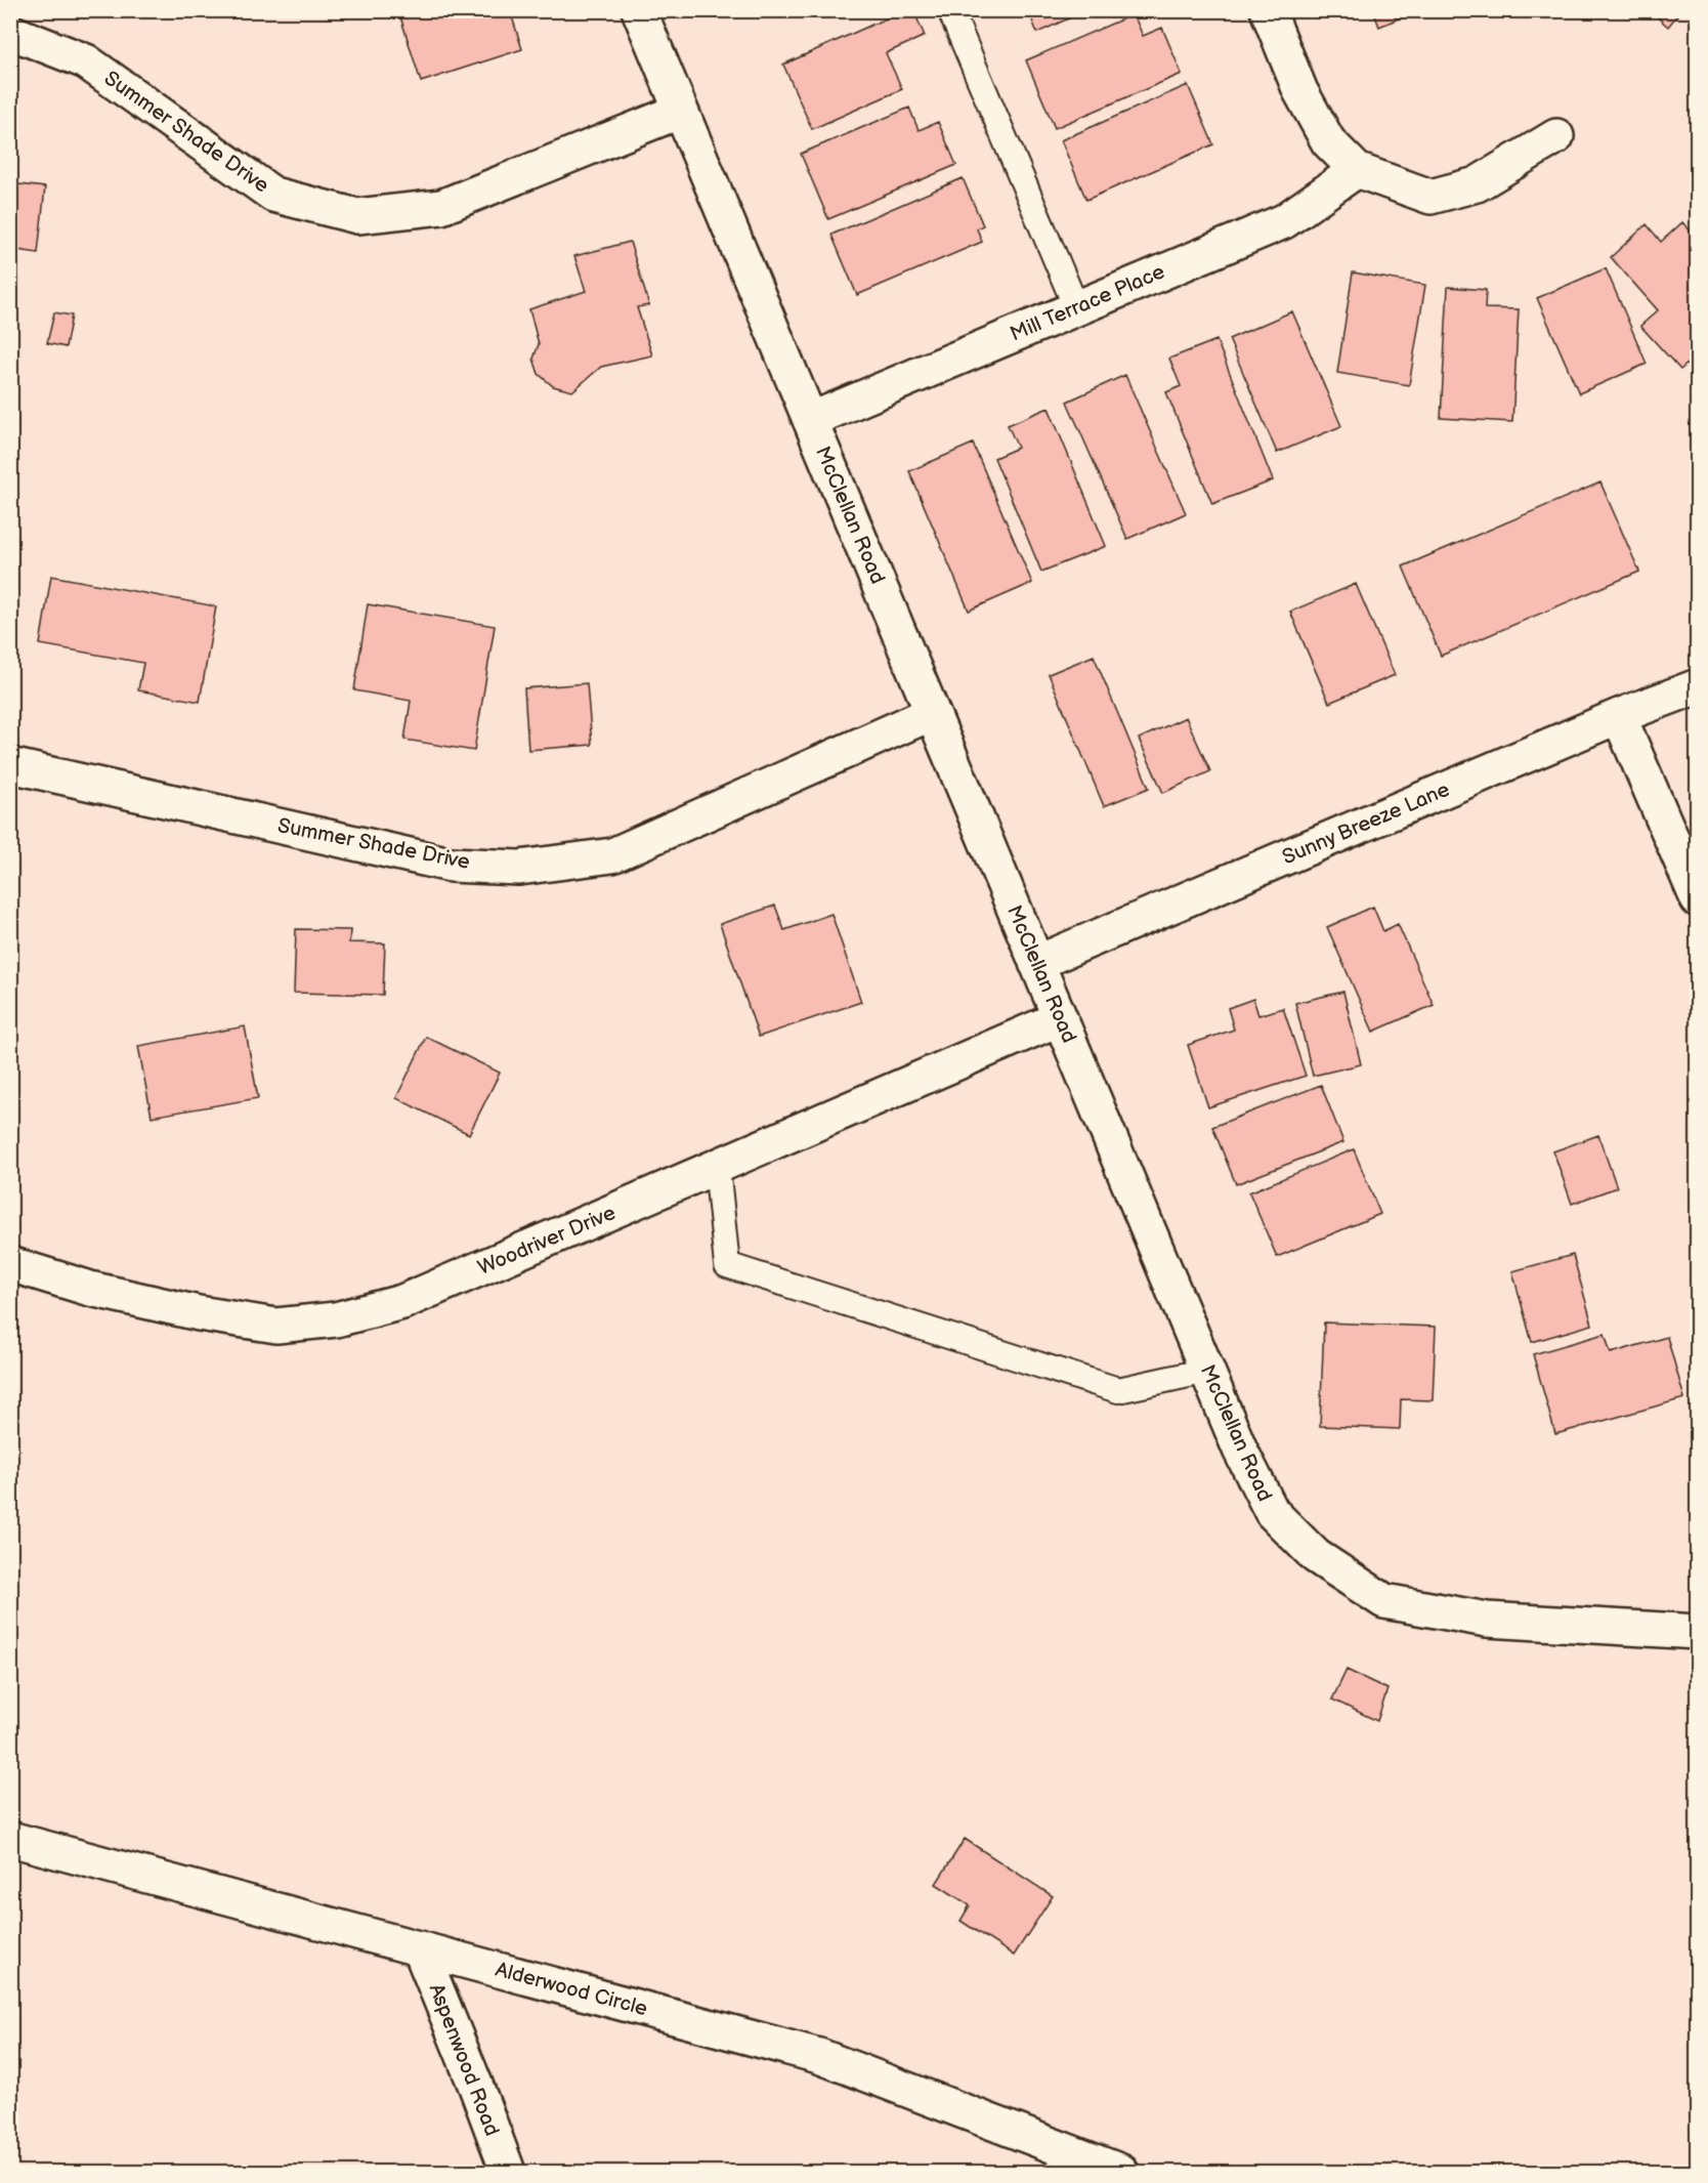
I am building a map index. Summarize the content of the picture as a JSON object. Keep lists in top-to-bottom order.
{
  "streets": {
    "street": [
      "Summer Shade Drive",
      "Mill Terrace Place",
      "McClellan Road",
      "Sunny Breeze Lane",
      "Woodriver Drive",
      "Alderwood Circle",
      "Aspenwood Road"
    ]
  },
  "crossings": [
    ["Summer Shade Drive", "McClellan Road"],
    ["Mill Terrace Place", "McClellan Road"],
    ["McClellan Road", "Sunny Breeze Lane"],
    ["McClellan Road", "Woodriver Drive"],
    ["Alderwood Circle", "Aspenwood Road"]
  ]
}
